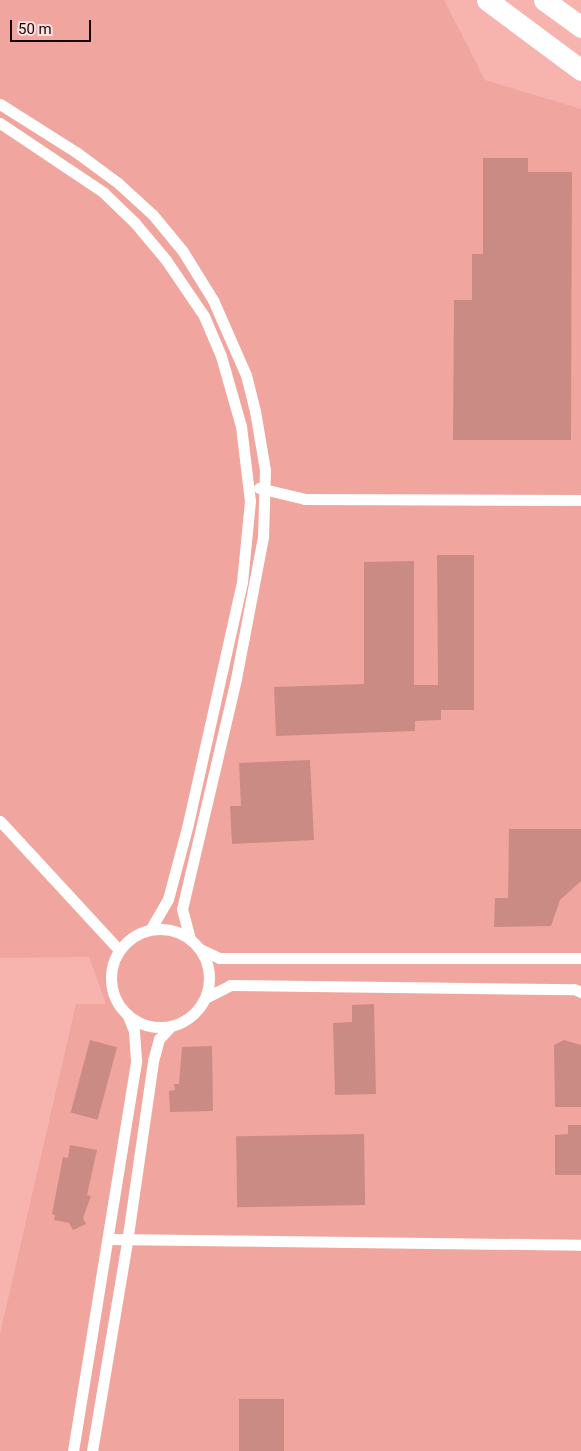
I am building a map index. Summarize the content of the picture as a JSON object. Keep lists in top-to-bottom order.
{
  "scale_bar": "50 m"
}
